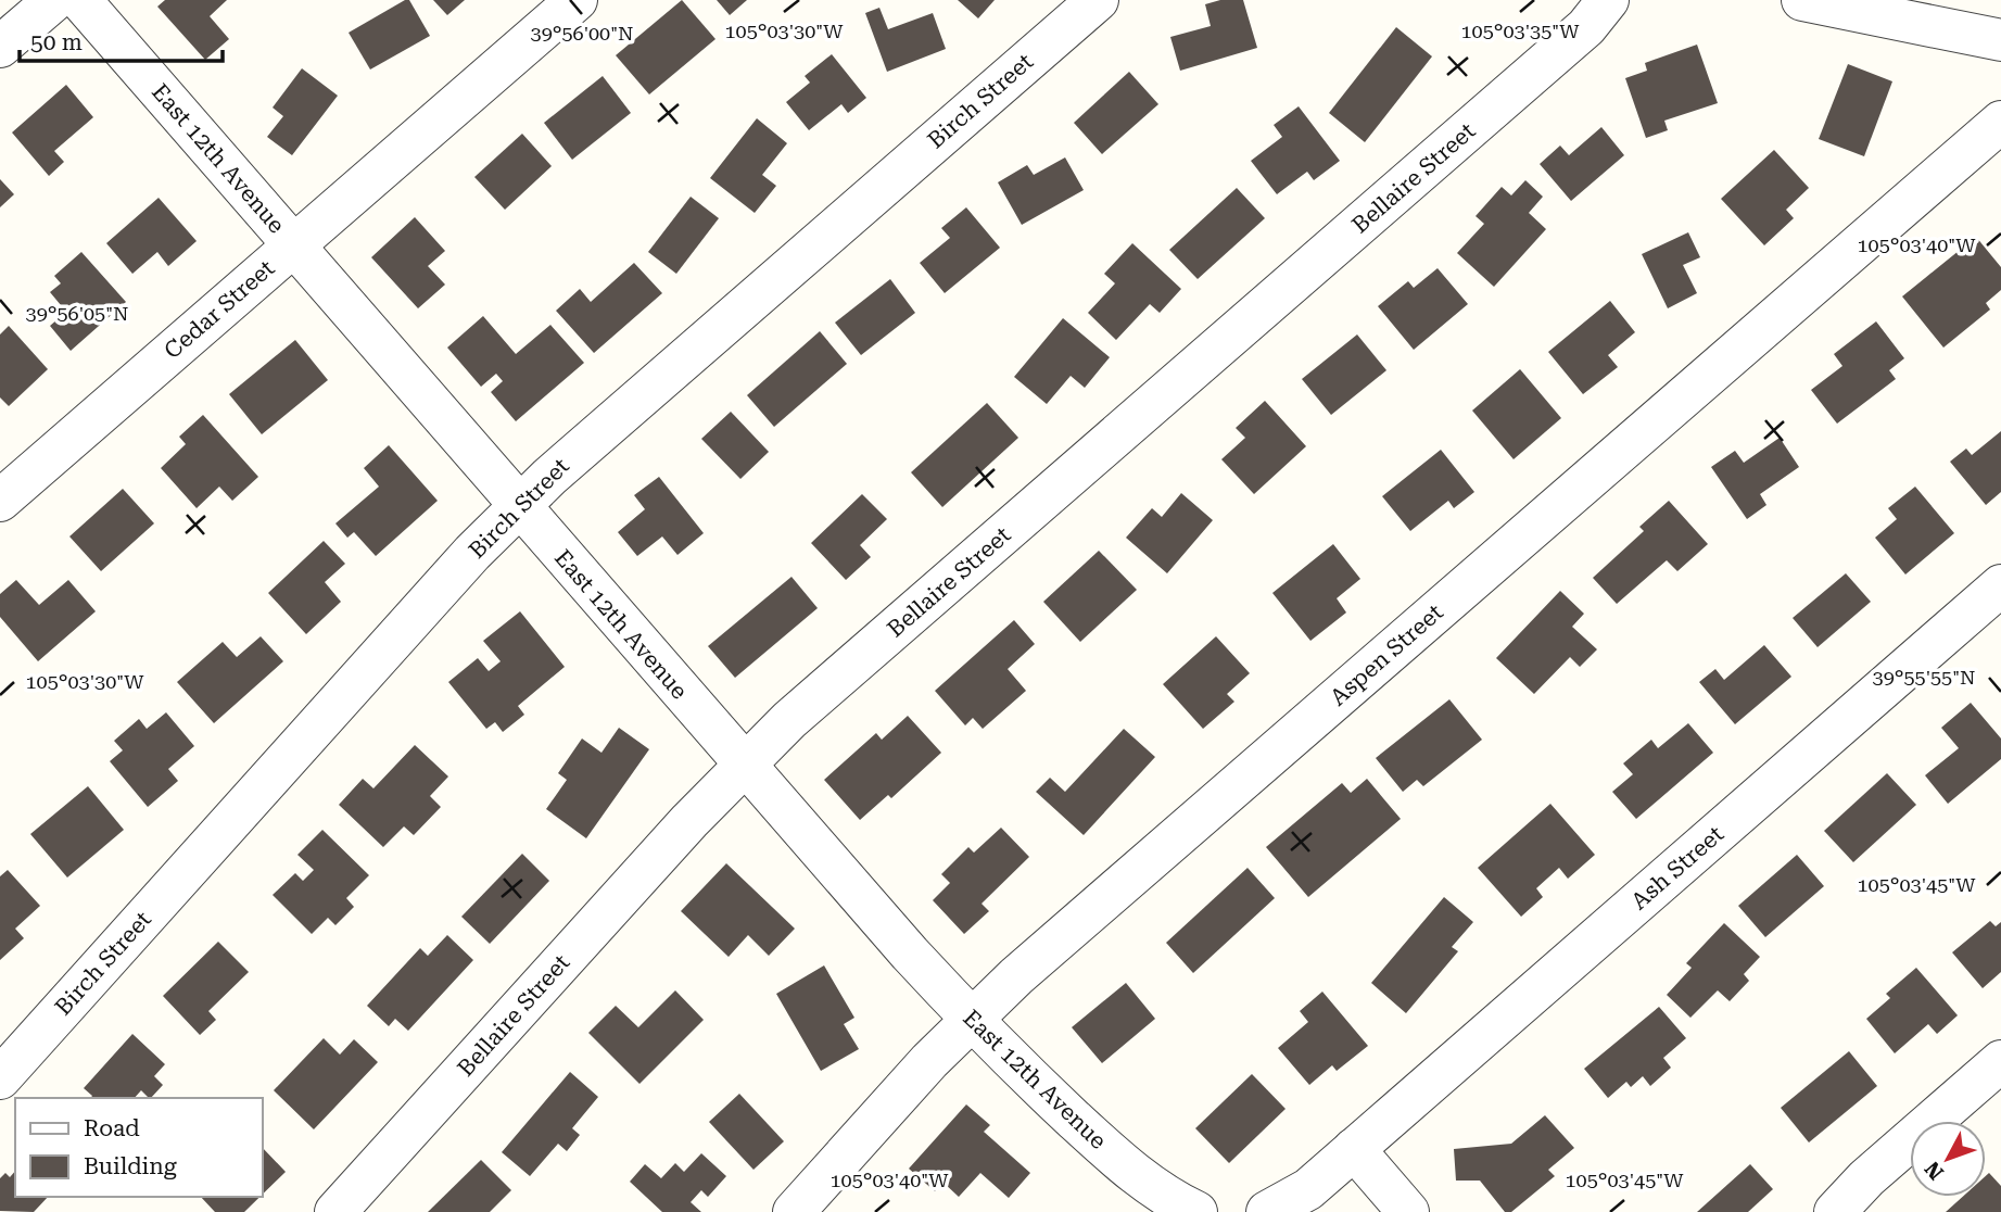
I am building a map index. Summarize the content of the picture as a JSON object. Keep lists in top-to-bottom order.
{
  "streets": {
    "street": [
      "Birch Street",
      "East 12th Avenue",
      "Bellaire Street",
      "Cedar Street",
      "Aspen Street",
      "Ash Street"
    ]
  },
  "crossings": [
    ["Birch Street", "East 12th Avenue"],
    ["East 12th Avenue", "Bellaire Street"],
    ["East 12th Avenue", "Cedar Street"],
    ["East 12th Avenue", "Aspen Street"]
  ],
  "legend": ["Road", "Building"],
  "scale_bar": "50 m",
  "north": "bottom left",
  "coordinates": [
    "105°03'30\"W",
    "105°03'35\"W",
    "39°56'00\"N",
    "105°03'40\"W",
    "39°56'05\"N",
    "39°55'55\"N",
    "105°03'45\"W"
  ]
}
